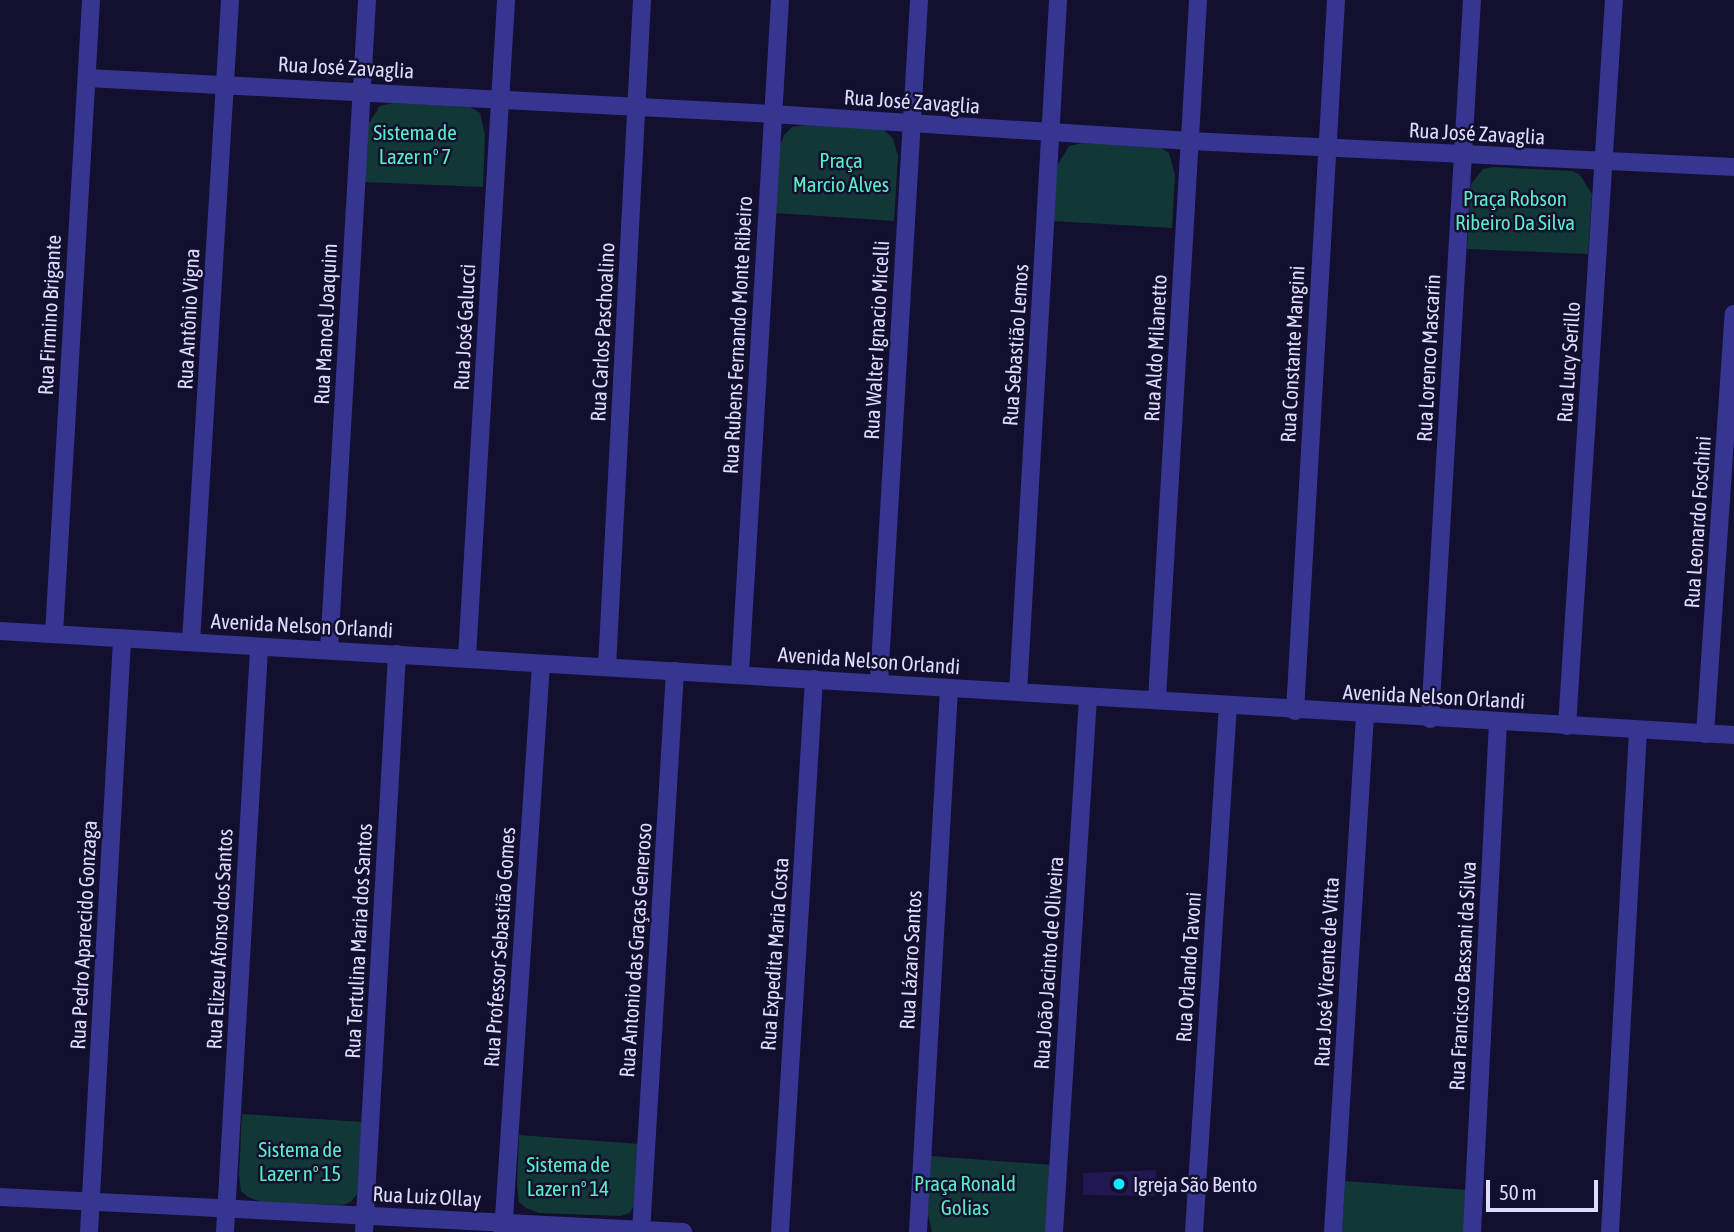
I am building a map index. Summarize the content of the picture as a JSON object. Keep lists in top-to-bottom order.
{
  "streets": {
    "street": [
      "Rua José Zavaglia",
      "Rua Firmino Brigante",
      "Rua Antônio Vigna",
      "Rua Manoel Joaquim",
      "Rua José Galucci",
      "Rua Carlos Paschoalino",
      "Rua Rubens Fernando Monte Ribeiro",
      "Rua Walter Ignacio Micelli",
      "Rua Sebastião Lemos",
      "Rua Aldo Milanetto",
      "Rua Constante Mangini",
      "Rua Lorenco Mascarin",
      "Rua Lucy Serillo",
      "Rua Leonardo Foschini",
      "Avenida Nelson Orlandi",
      "Rua Pedro Aparecido Gonzaga",
      "Rua Elizeu Afonso dos Santos",
      "Rua Tertulina Maria dos Santos",
      "Rua Professor Sebastião Gomes",
      "Rua Antonio das Graças Generoso",
      "Rua Expedita Maria Costa",
      "Rua Lázaro Santos",
      "Rua João Jacinto de Oliveira",
      "Rua Orlando Tavoni",
      "Rua José Vicente de Vitta",
      "Rua Francisco Bassani da Silva",
      "Rua Luiz Ollay"
    ]
  },
  "crossings": [
    ["Rua José Zavaglia", "Rua Firmino Brigante"],
    ["Rua José Zavaglia", "Rua Antônio Vigna"],
    ["Rua José Zavaglia", "Rua Manoel Joaquim"],
    ["Rua José Zavaglia", "Rua José Galucci"],
    ["Rua José Zavaglia", "Rua Carlos Paschoalino"],
    ["Rua José Zavaglia", "Rua Rubens Fernando Monte Ribeiro"],
    ["Rua José Zavaglia", "Rua Walter Ignacio Micelli"],
    ["Rua José Zavaglia", "Rua Sebastião Lemos"],
    ["Rua José Zavaglia", "Rua Aldo Milanetto"],
    ["Rua José Zavaglia", "Rua Constante Mangini"],
    ["Rua José Zavaglia", "Rua Lorenco Mascarin"],
    ["Rua José Zavaglia", "Rua Lucy Serillo"],
    ["Rua Firmino Brigante", "Avenida Nelson Orlandi"],
    ["Rua Antônio Vigna", "Avenida Nelson Orlandi"],
    ["Rua Manoel Joaquim", "Avenida Nelson Orlandi"],
    ["Rua José Galucci", "Avenida Nelson Orlandi"],
    ["Rua Carlos Paschoalino", "Avenida Nelson Orlandi"],
    ["Rua Rubens Fernando Monte Ribeiro", "Avenida Nelson Orlandi"],
    ["Rua Walter Ignacio Micelli", "Avenida Nelson Orlandi"],
    ["Rua Sebastião Lemos", "Avenida Nelson Orlandi"],
    ["Rua Aldo Milanetto", "Avenida Nelson Orlandi"],
    ["Rua Constante Mangini", "Avenida Nelson Orlandi"],
    ["Rua Lorenco Mascarin", "Avenida Nelson Orlandi"],
    ["Rua Lucy Serillo", "Avenida Nelson Orlandi"],
    ["Rua Leonardo Foschini", "Avenida Nelson Orlandi"],
    ["Avenida Nelson Orlandi", "Rua Pedro Aparecido Gonzaga"],
    ["Avenida Nelson Orlandi", "Rua Elizeu Afonso dos Santos"],
    ["Avenida Nelson Orlandi", "Rua Tertulina Maria dos Santos"],
    ["Avenida Nelson Orlandi", "Rua Professor Sebastião Gomes"],
    ["Avenida Nelson Orlandi", "Rua Antonio das Graças Generoso"],
    ["Avenida Nelson Orlandi", "Rua Expedita Maria Costa"],
    ["Avenida Nelson Orlandi", "Rua Lázaro Santos"],
    ["Avenida Nelson Orlandi", "Rua João Jacinto de Oliveira"],
    ["Avenida Nelson Orlandi", "Rua Orlando Tavoni"],
    ["Avenida Nelson Orlandi", "Rua José Vicente de Vitta"],
    ["Avenida Nelson Orlandi", "Rua Francisco Bassani da Silva"],
    ["Rua Pedro Aparecido Gonzaga", "Rua Luiz Ollay"],
    ["Rua Elizeu Afonso dos Santos", "Rua Luiz Ollay"],
    ["Rua Tertulina Maria dos Santos", "Rua Luiz Ollay"],
    ["Rua Professor Sebastião Gomes", "Rua Luiz Ollay"],
    ["Rua Antonio das Graças Generoso", "Rua Luiz Ollay"]
  ],
  "parks": [
    "Sistema de Lazer nº 7",
    "Praça Marcio Alves",
    "Praça Robson Ribeiro Da Silva",
    "Sistema de Lazer nº 15",
    "Sistema de Lazer nº 14",
    "Praça Ronald Golias"
  ],
  "places": ["Igreja São Bento"],
  "scale_bar": "50 m"
}
